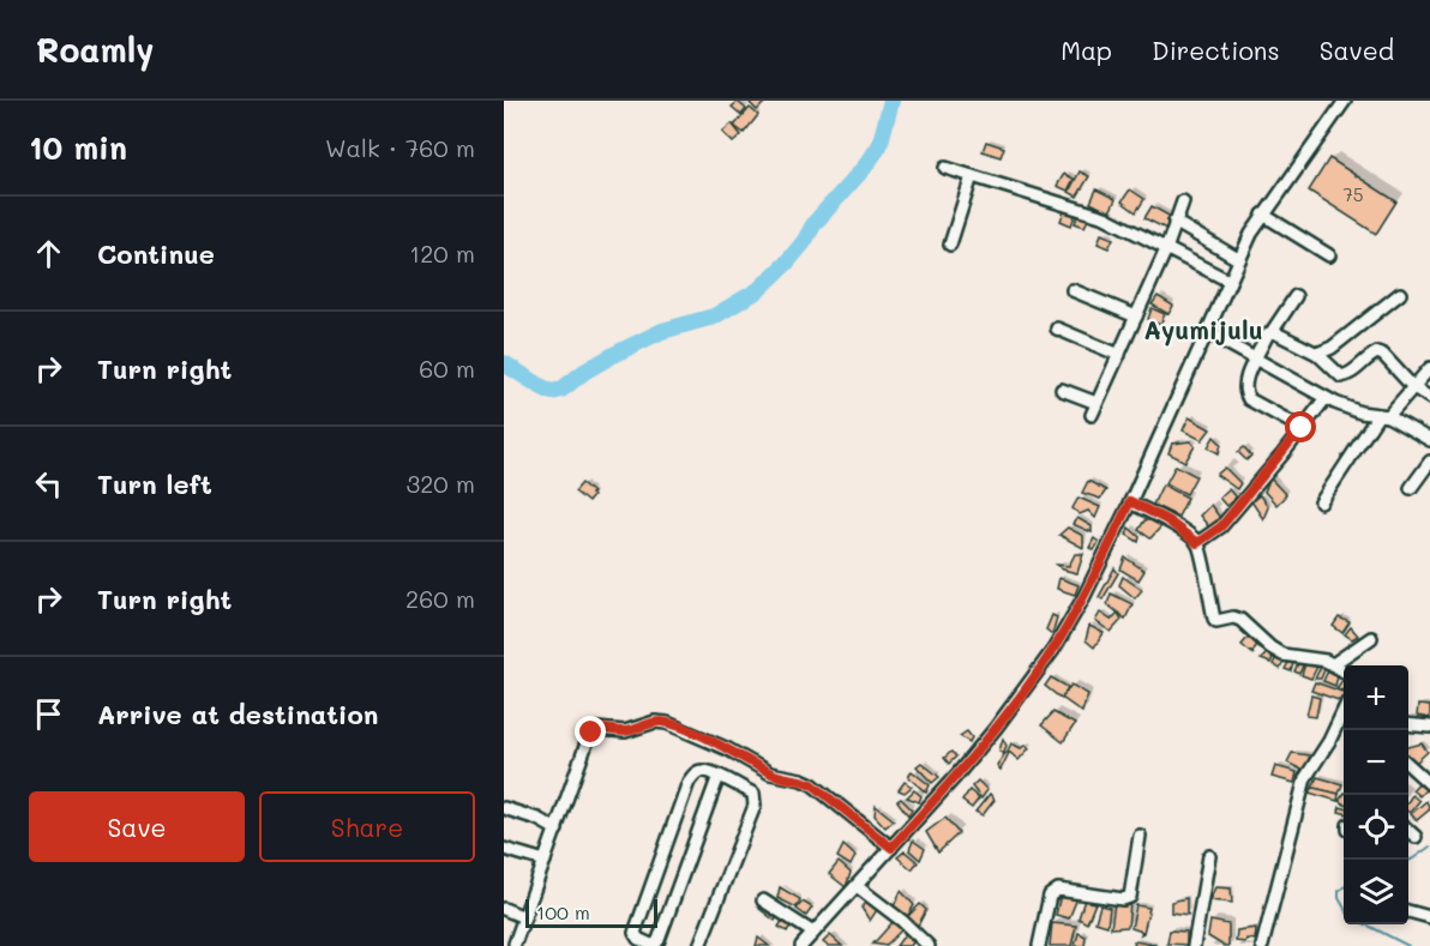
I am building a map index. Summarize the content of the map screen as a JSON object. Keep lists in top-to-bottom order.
{
  "districts": ["Ayumijulu"],
  "house_numbers": ["75"],
  "scale_bar": "100 m",
  "page": {
    "header": "Roamly",
    "nav": ["Map", "Directions", "Saved"],
    "heading": ["10 min", "Walk · 760 m"],
    "list": [
      ["Continue", "120 m"],
      ["Turn right", "60 m"],
      ["Turn left", "320 m"],
      ["Turn right", "260 m"],
      "Arrive at destination"
    ],
    "map_buttons": ["+", "−"],
    "buttons": ["Save", "Share"],
    "scale": "100 m"
  }
}
